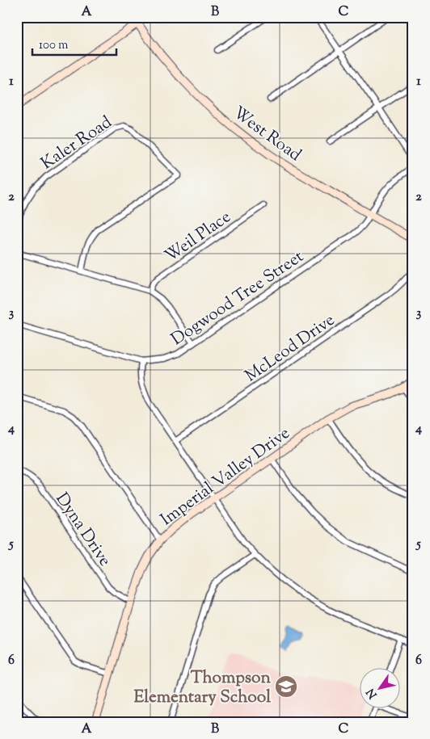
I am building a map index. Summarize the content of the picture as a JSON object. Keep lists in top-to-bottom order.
{
  "streets": {
    "street": [
      "West Road",
      "Kaler Road",
      "Weil Place",
      "Dogwood Tree Street",
      "McLeod Drive",
      "Imperial Valley Drive",
      "Dyna Drive"
    ]
  },
  "crossings": [
    ["West Road", "Dogwood Tree Street"],
    ["Imperial Valley Drive", "Dyna Drive"]
  ],
  "places": {
    "school or university": ["Thompson Elementary School"]
  },
  "scale_bar": "100 m",
  "north": "bottom left",
  "grid": {
    "columns": ["A", "B", "C"],
    "rows": [
      "1",
      "2",
      "3",
      "4",
      "5",
      "6"
    ]
  }
}
